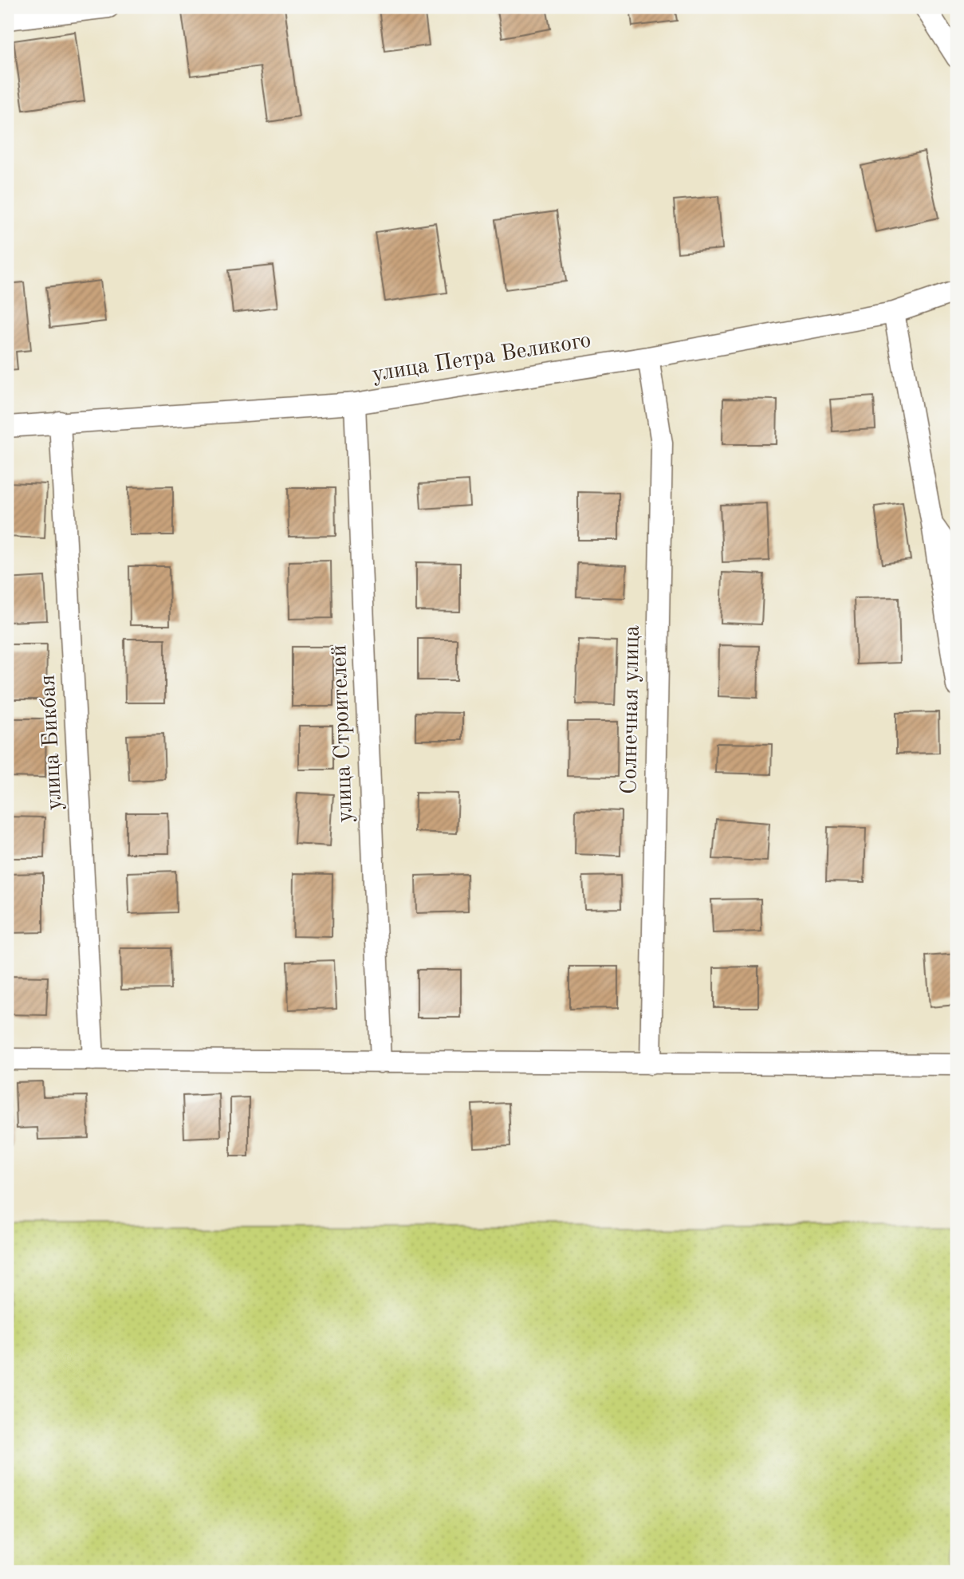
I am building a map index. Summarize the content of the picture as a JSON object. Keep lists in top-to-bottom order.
{
  "streets": {
    "street": [
      "улица Петра Великого",
      "Солнечная улица",
      "улица Строителей",
      "улица Бикбая"
    ]
  },
  "crossings": [
    ["улица Петра Великого", "Солнечная улица"],
    ["улица Петра Великого", "улица Строителей"],
    ["улица Петра Великого", "улица Бикбая"]
  ]
}
